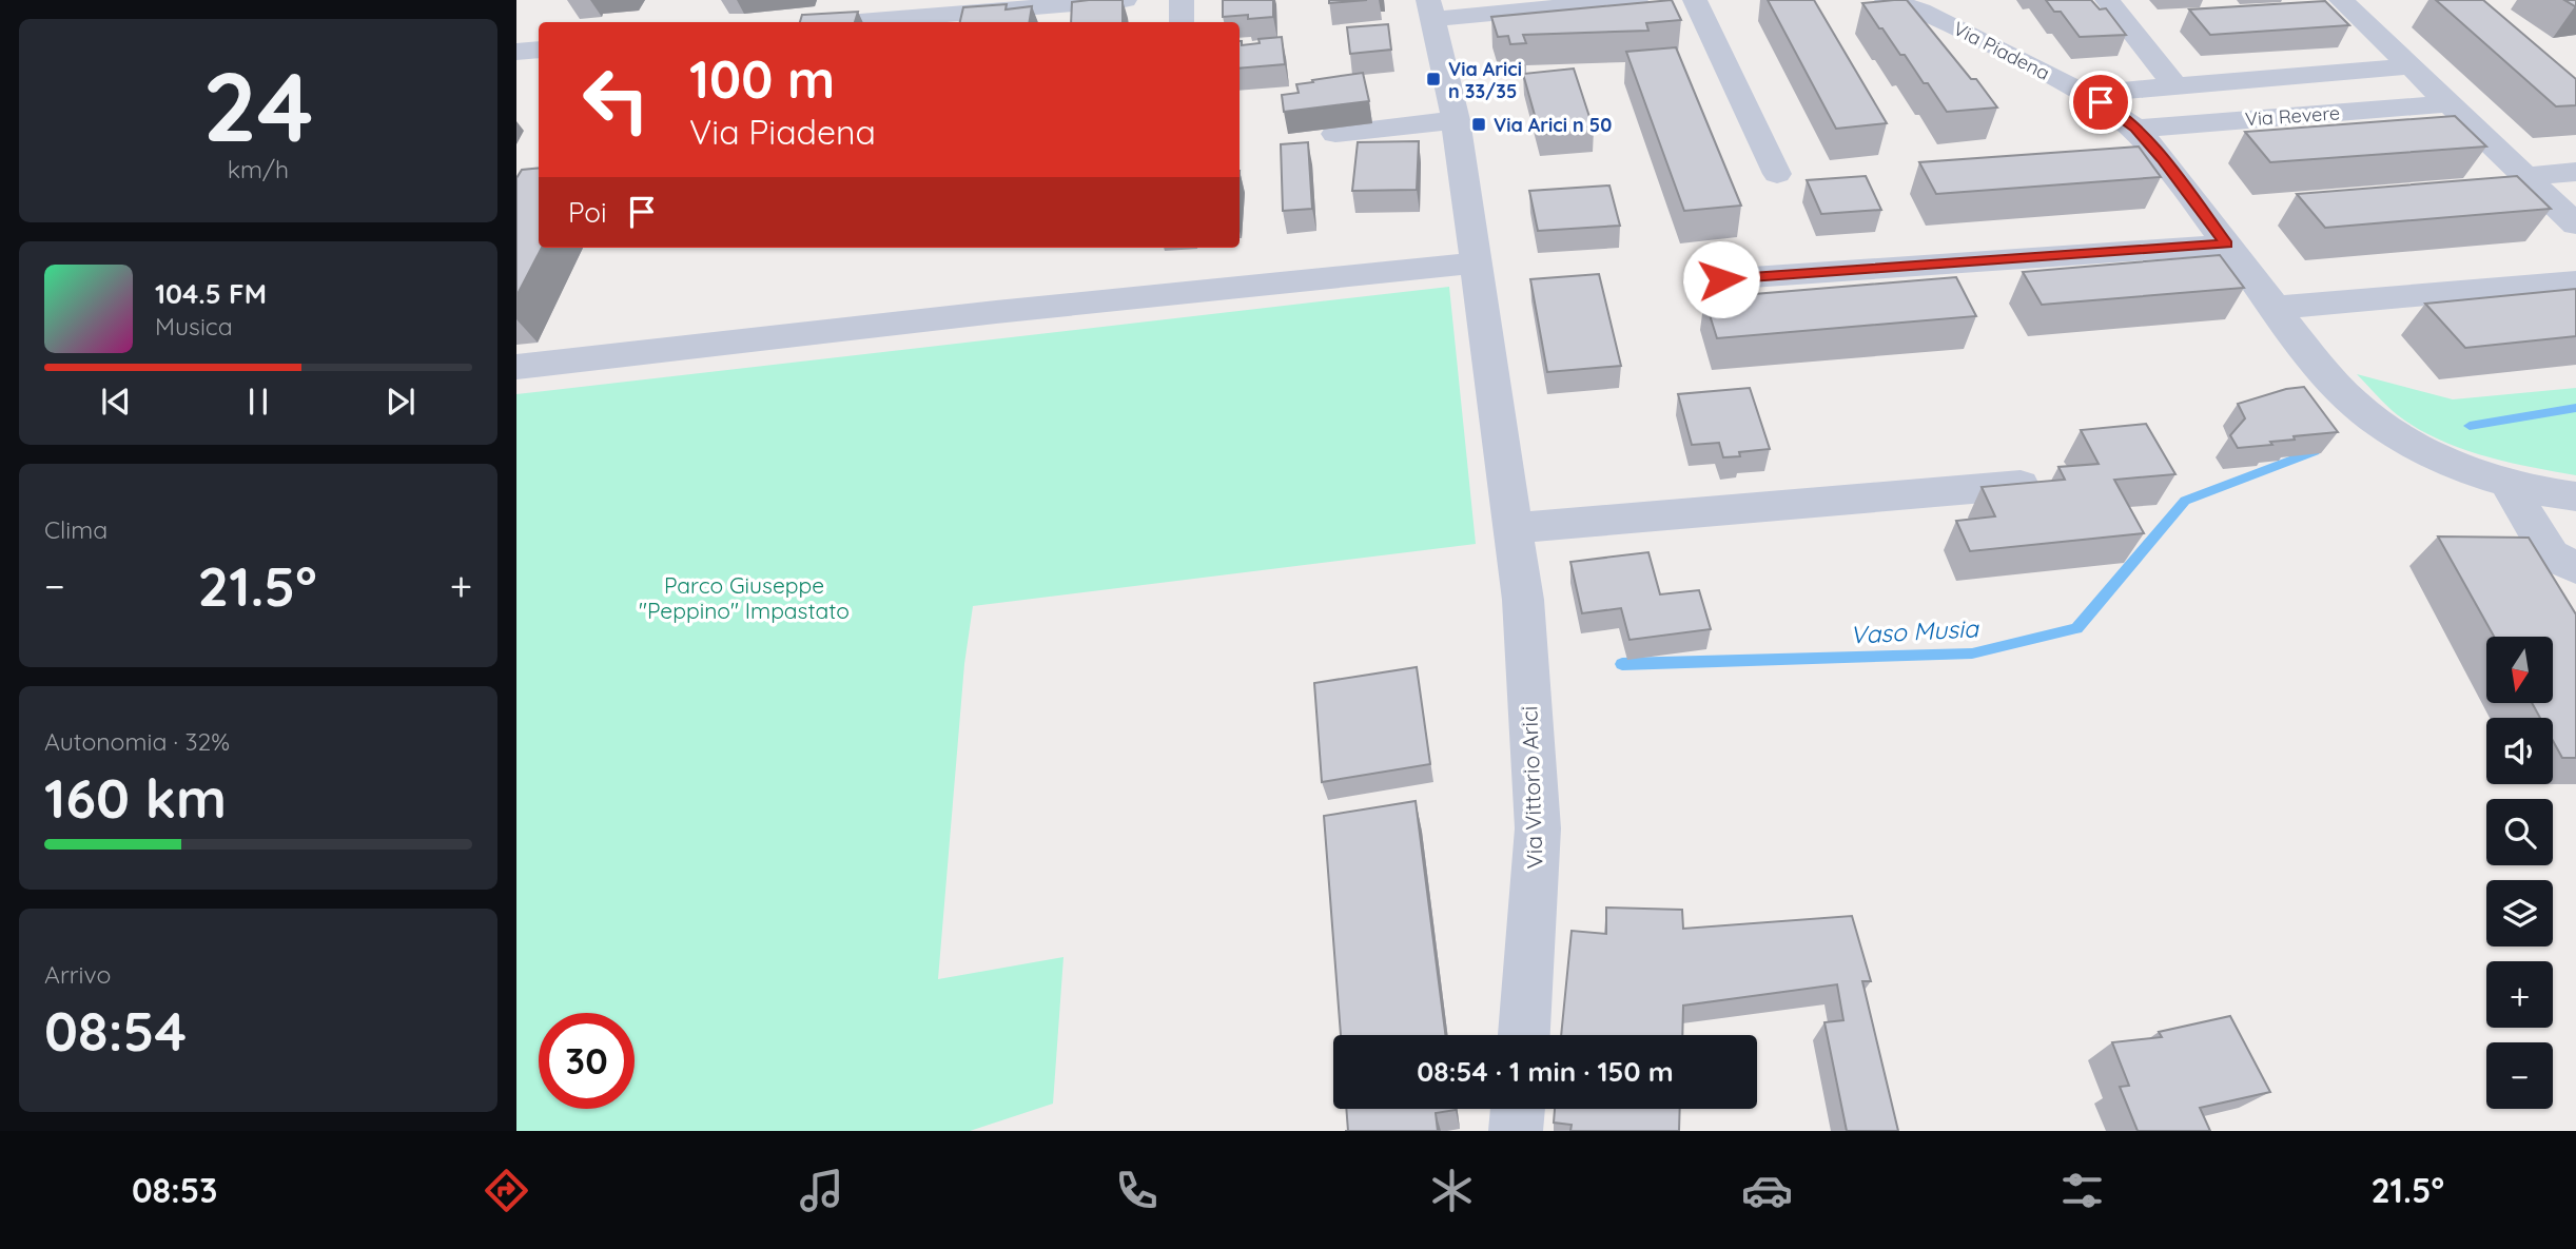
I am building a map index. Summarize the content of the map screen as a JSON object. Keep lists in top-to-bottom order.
{
  "streets": {
    "street": ["Via Piadena", "Via Revere", "Via Vittorio Arici"]
  },
  "crossings": [
    ["Via Piadena", "Via Revere"]
  ],
  "water": ["Vaso Musia"],
  "parks": ["Parco Giuseppe \"Peppino\" Impastato"],
  "places": {
    "transit": ["Via Arici n 33/35", "Via Arici n 50"]
  },
  "north": "bottom",
  "page": {
    "tile": [
      ["24", "km/h"],
      "Clima",
      ["Autonomia · 32%", "160 km"],
      ["Arrivo", "08:54"]
    ],
    "turn": ["100 m", "Via Piadena"],
    "then": "Poi",
    "song": ["104.5 FM", "Musica"],
    "heat": ["−", "21.5°", "+"],
    "map_buttons": ["+", "−"],
    "limit": "30",
    "trip": "08:54 · 1 min · 150 m",
    "tabs": ["08:53", "21.5°"]
  }
}
